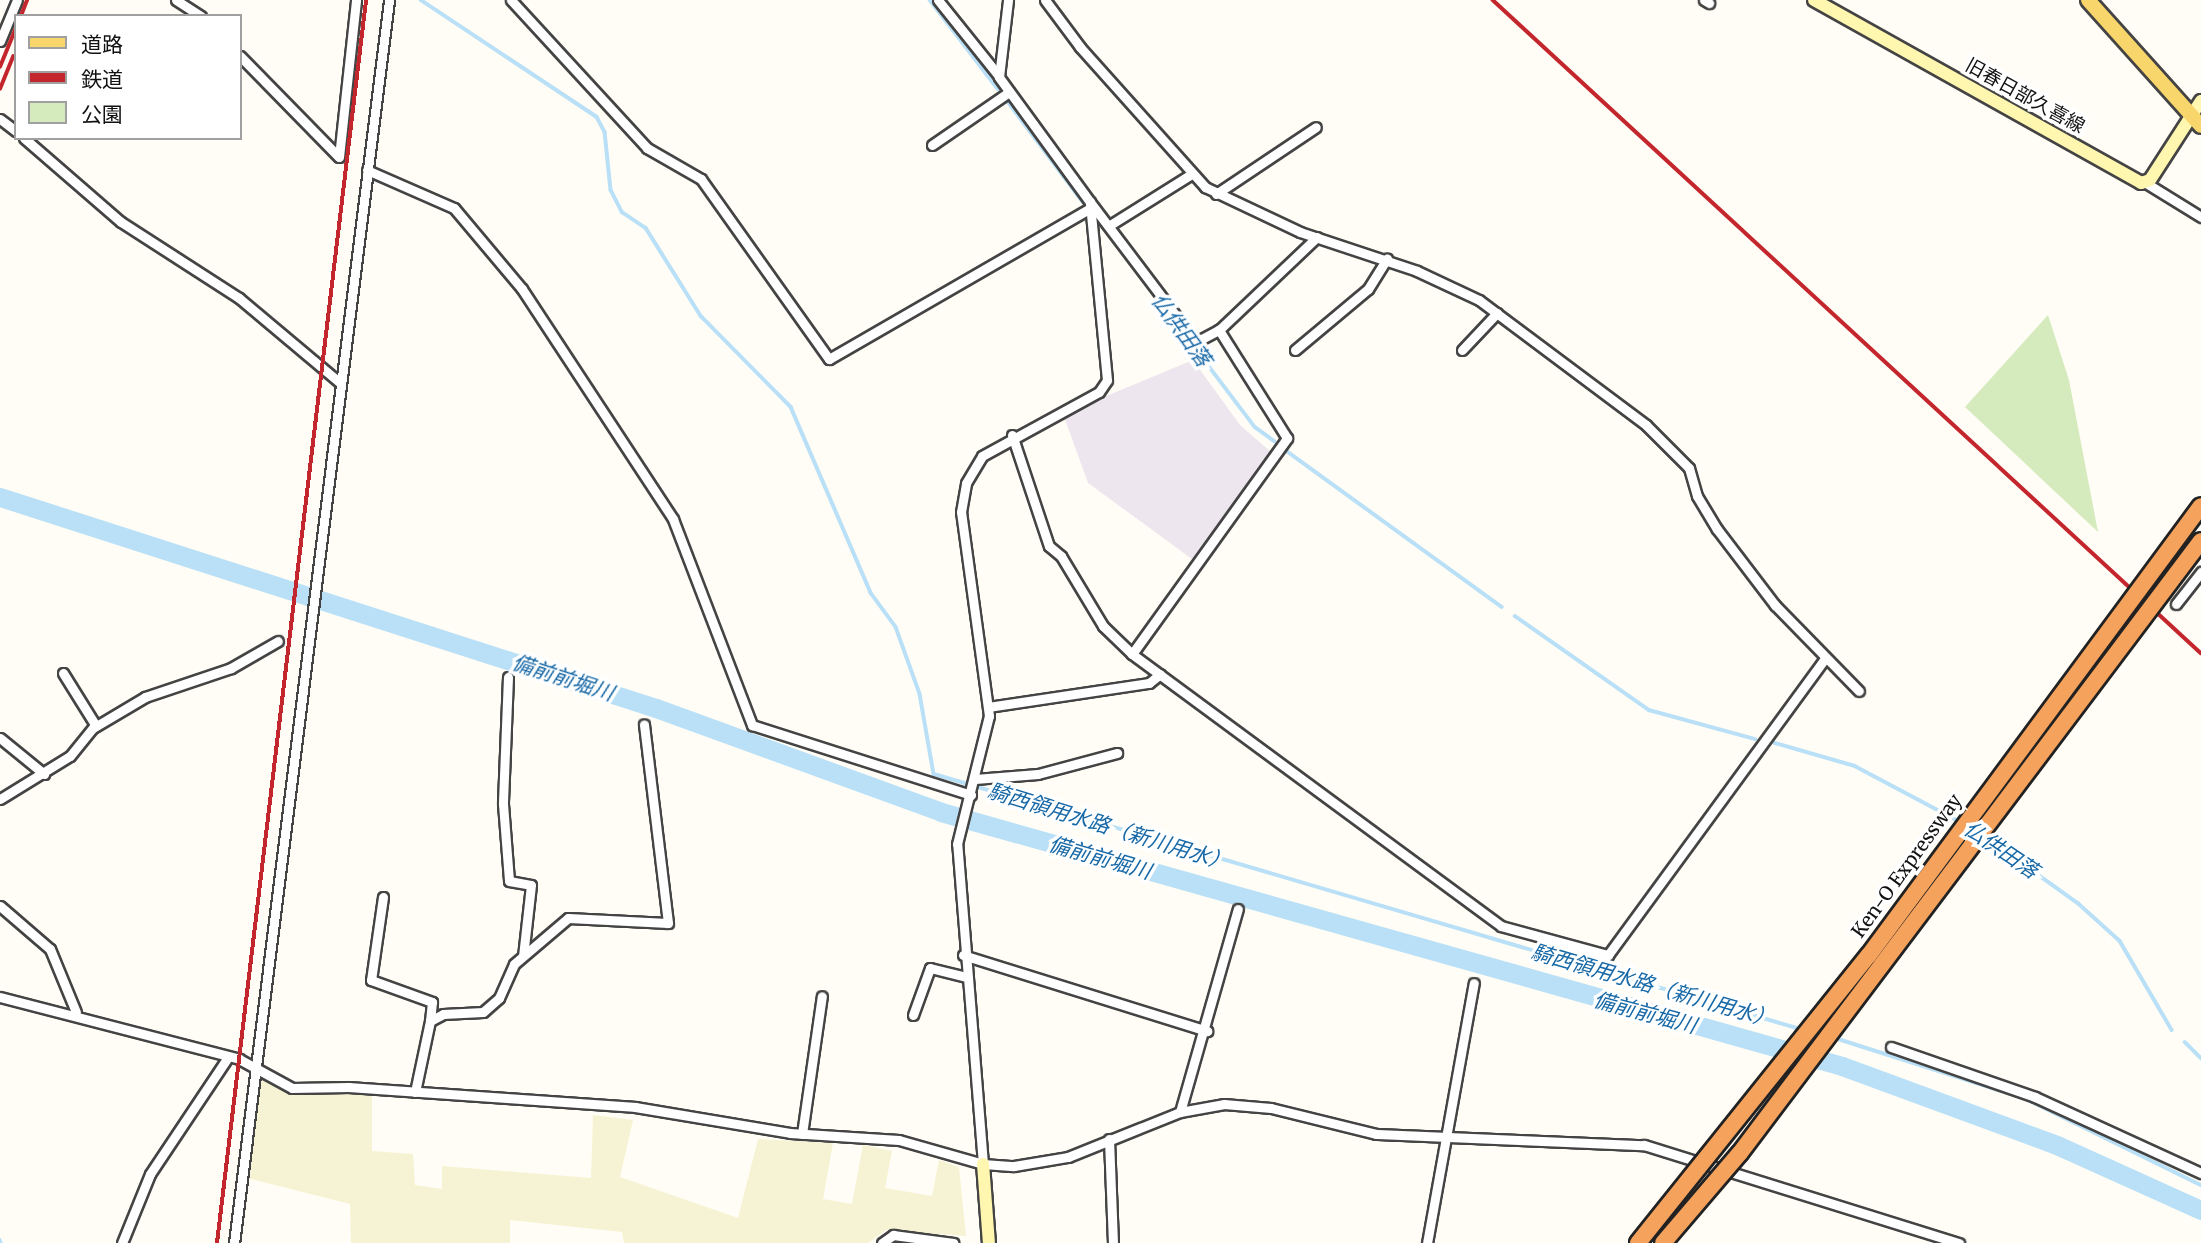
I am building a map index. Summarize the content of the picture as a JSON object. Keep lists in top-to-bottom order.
{
  "streets": {
    "highway": ["Ken-O Expressway"],
    "street": ["旧春日部久喜線"]
  },
  "water": ["仏供田落", "備前前堀川", "騎西領用水路（新川用水）"],
  "legend": ["道路", "鉄道", "公園"]
}
